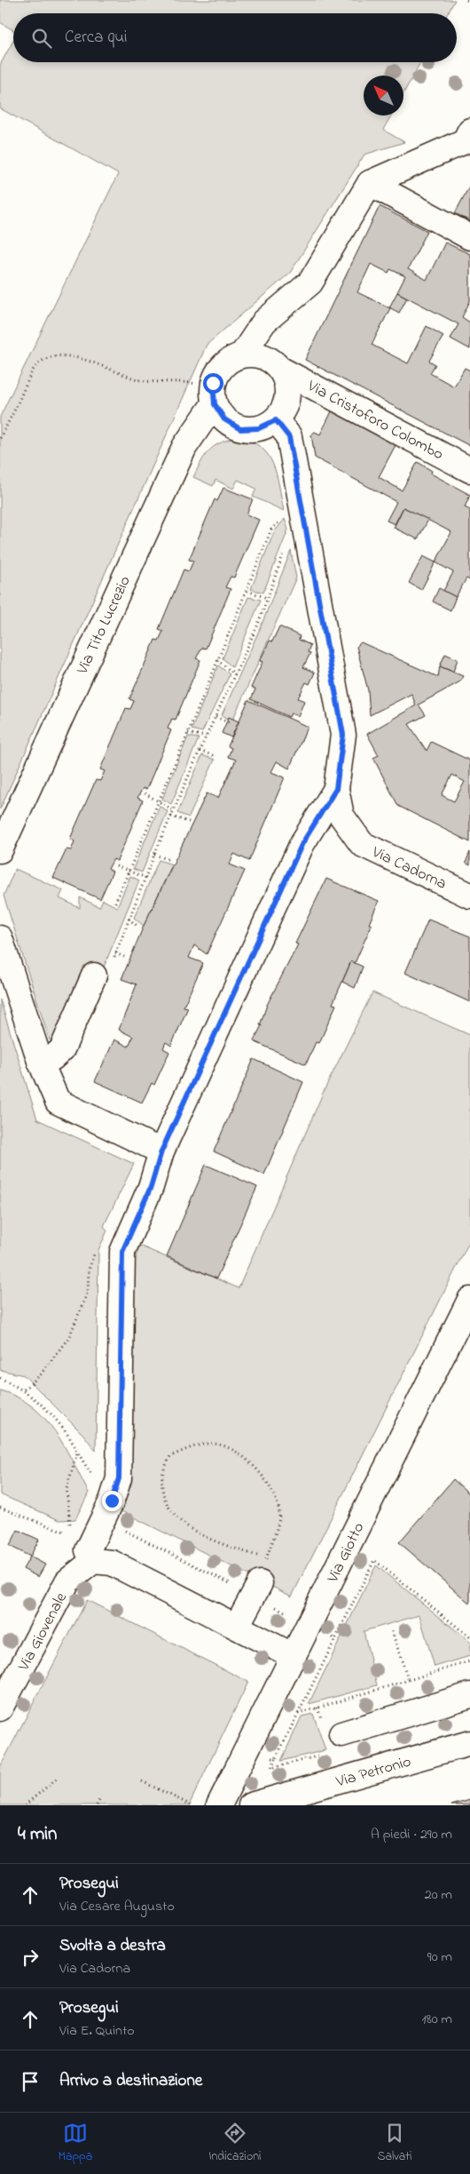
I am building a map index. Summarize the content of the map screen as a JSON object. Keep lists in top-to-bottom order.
{
  "streets": {
    "street": [
      "Via Cristoforo Colombo",
      "Via Tito Lucrezio",
      "Via Cadorna",
      "Via Giotto",
      "Via Giovenale",
      "Via Petronio"
    ]
  },
  "crossings": [
    ["Via Cristoforo Colombo", "Via Tito Lucrezio"],
    ["Via Cristoforo Colombo", "Via Cadorna"],
    ["Via Tito Lucrezio", "Via Cadorna"]
  ],
  "north": "top left",
  "page": {
    "search": "Cerca qui",
    "heading": ["4 min", "A piedi · 290 m"],
    "list": [
      ["Prosegui", "Via Cesare Augusto", "20 m"],
      ["Svolta a destra", "Via Cadorna", "90 m"],
      ["Prosegui", "Via E. Quinto", "180 m"],
      "Arrivo a destinazione"
    ],
    "nav": ["Mappa", "Indicazioni", "Salvati"]
  }
}
